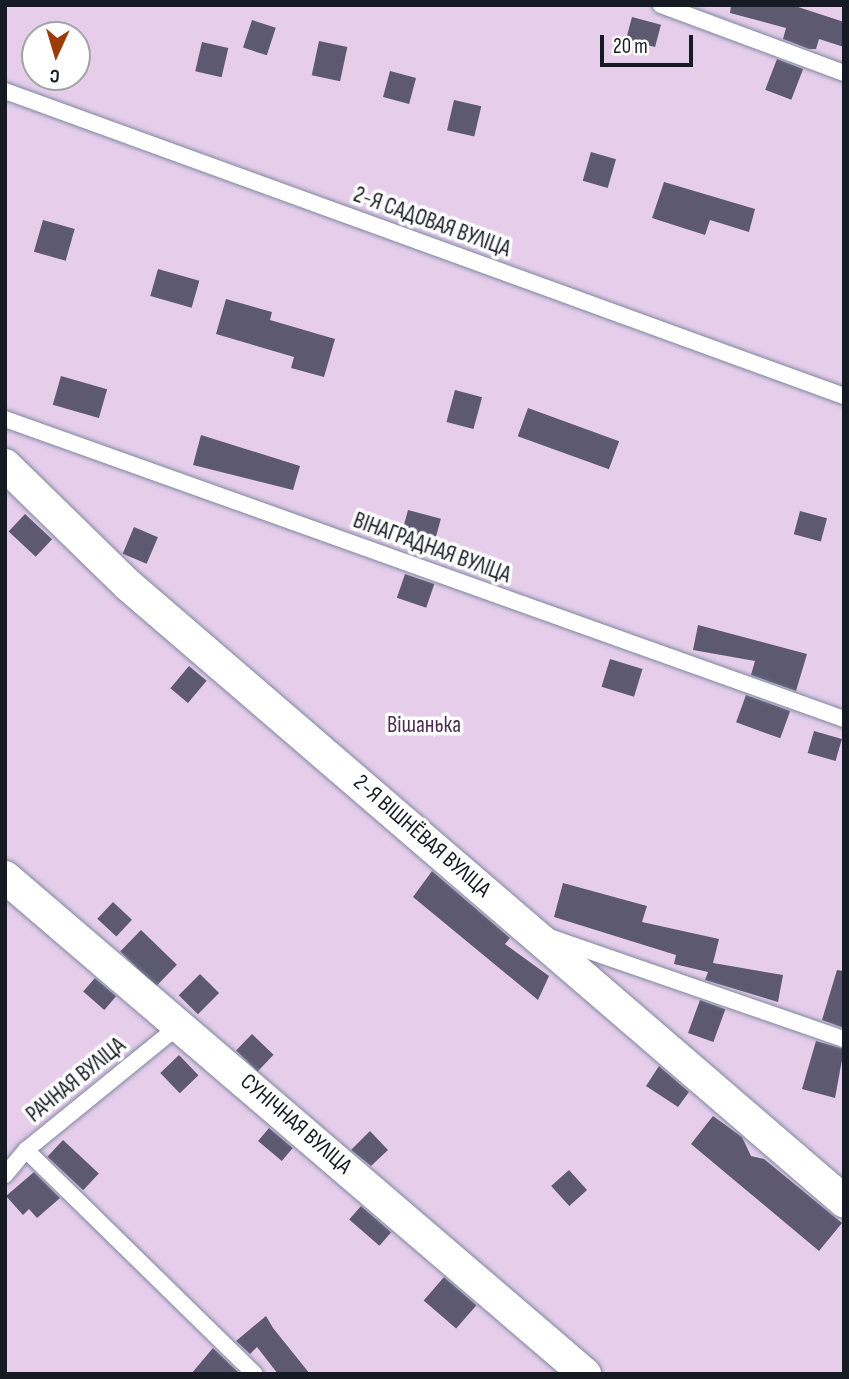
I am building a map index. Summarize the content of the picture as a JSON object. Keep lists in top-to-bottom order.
{
  "streets": {
    "street": ["2-Я ВІШНЁВАЯ ВУЛІЦА", "СУНІЧНАЯ ВУЛІЦА"],
    "lane": ["2-Я САДОВАЯ ВУЛІЦА", "ВІНАГРАДНАЯ ВУЛІЦА", "РАЧНАЯ ВУЛІЦА"]
  },
  "crossings": [
    ["РАЧНАЯ ВУЛІЦА", "СУНІЧНАЯ ВУЛІЦА"]
  ],
  "parks": ["Вішанька"],
  "scale_bar": "20 m",
  "north": "bottom"
}
